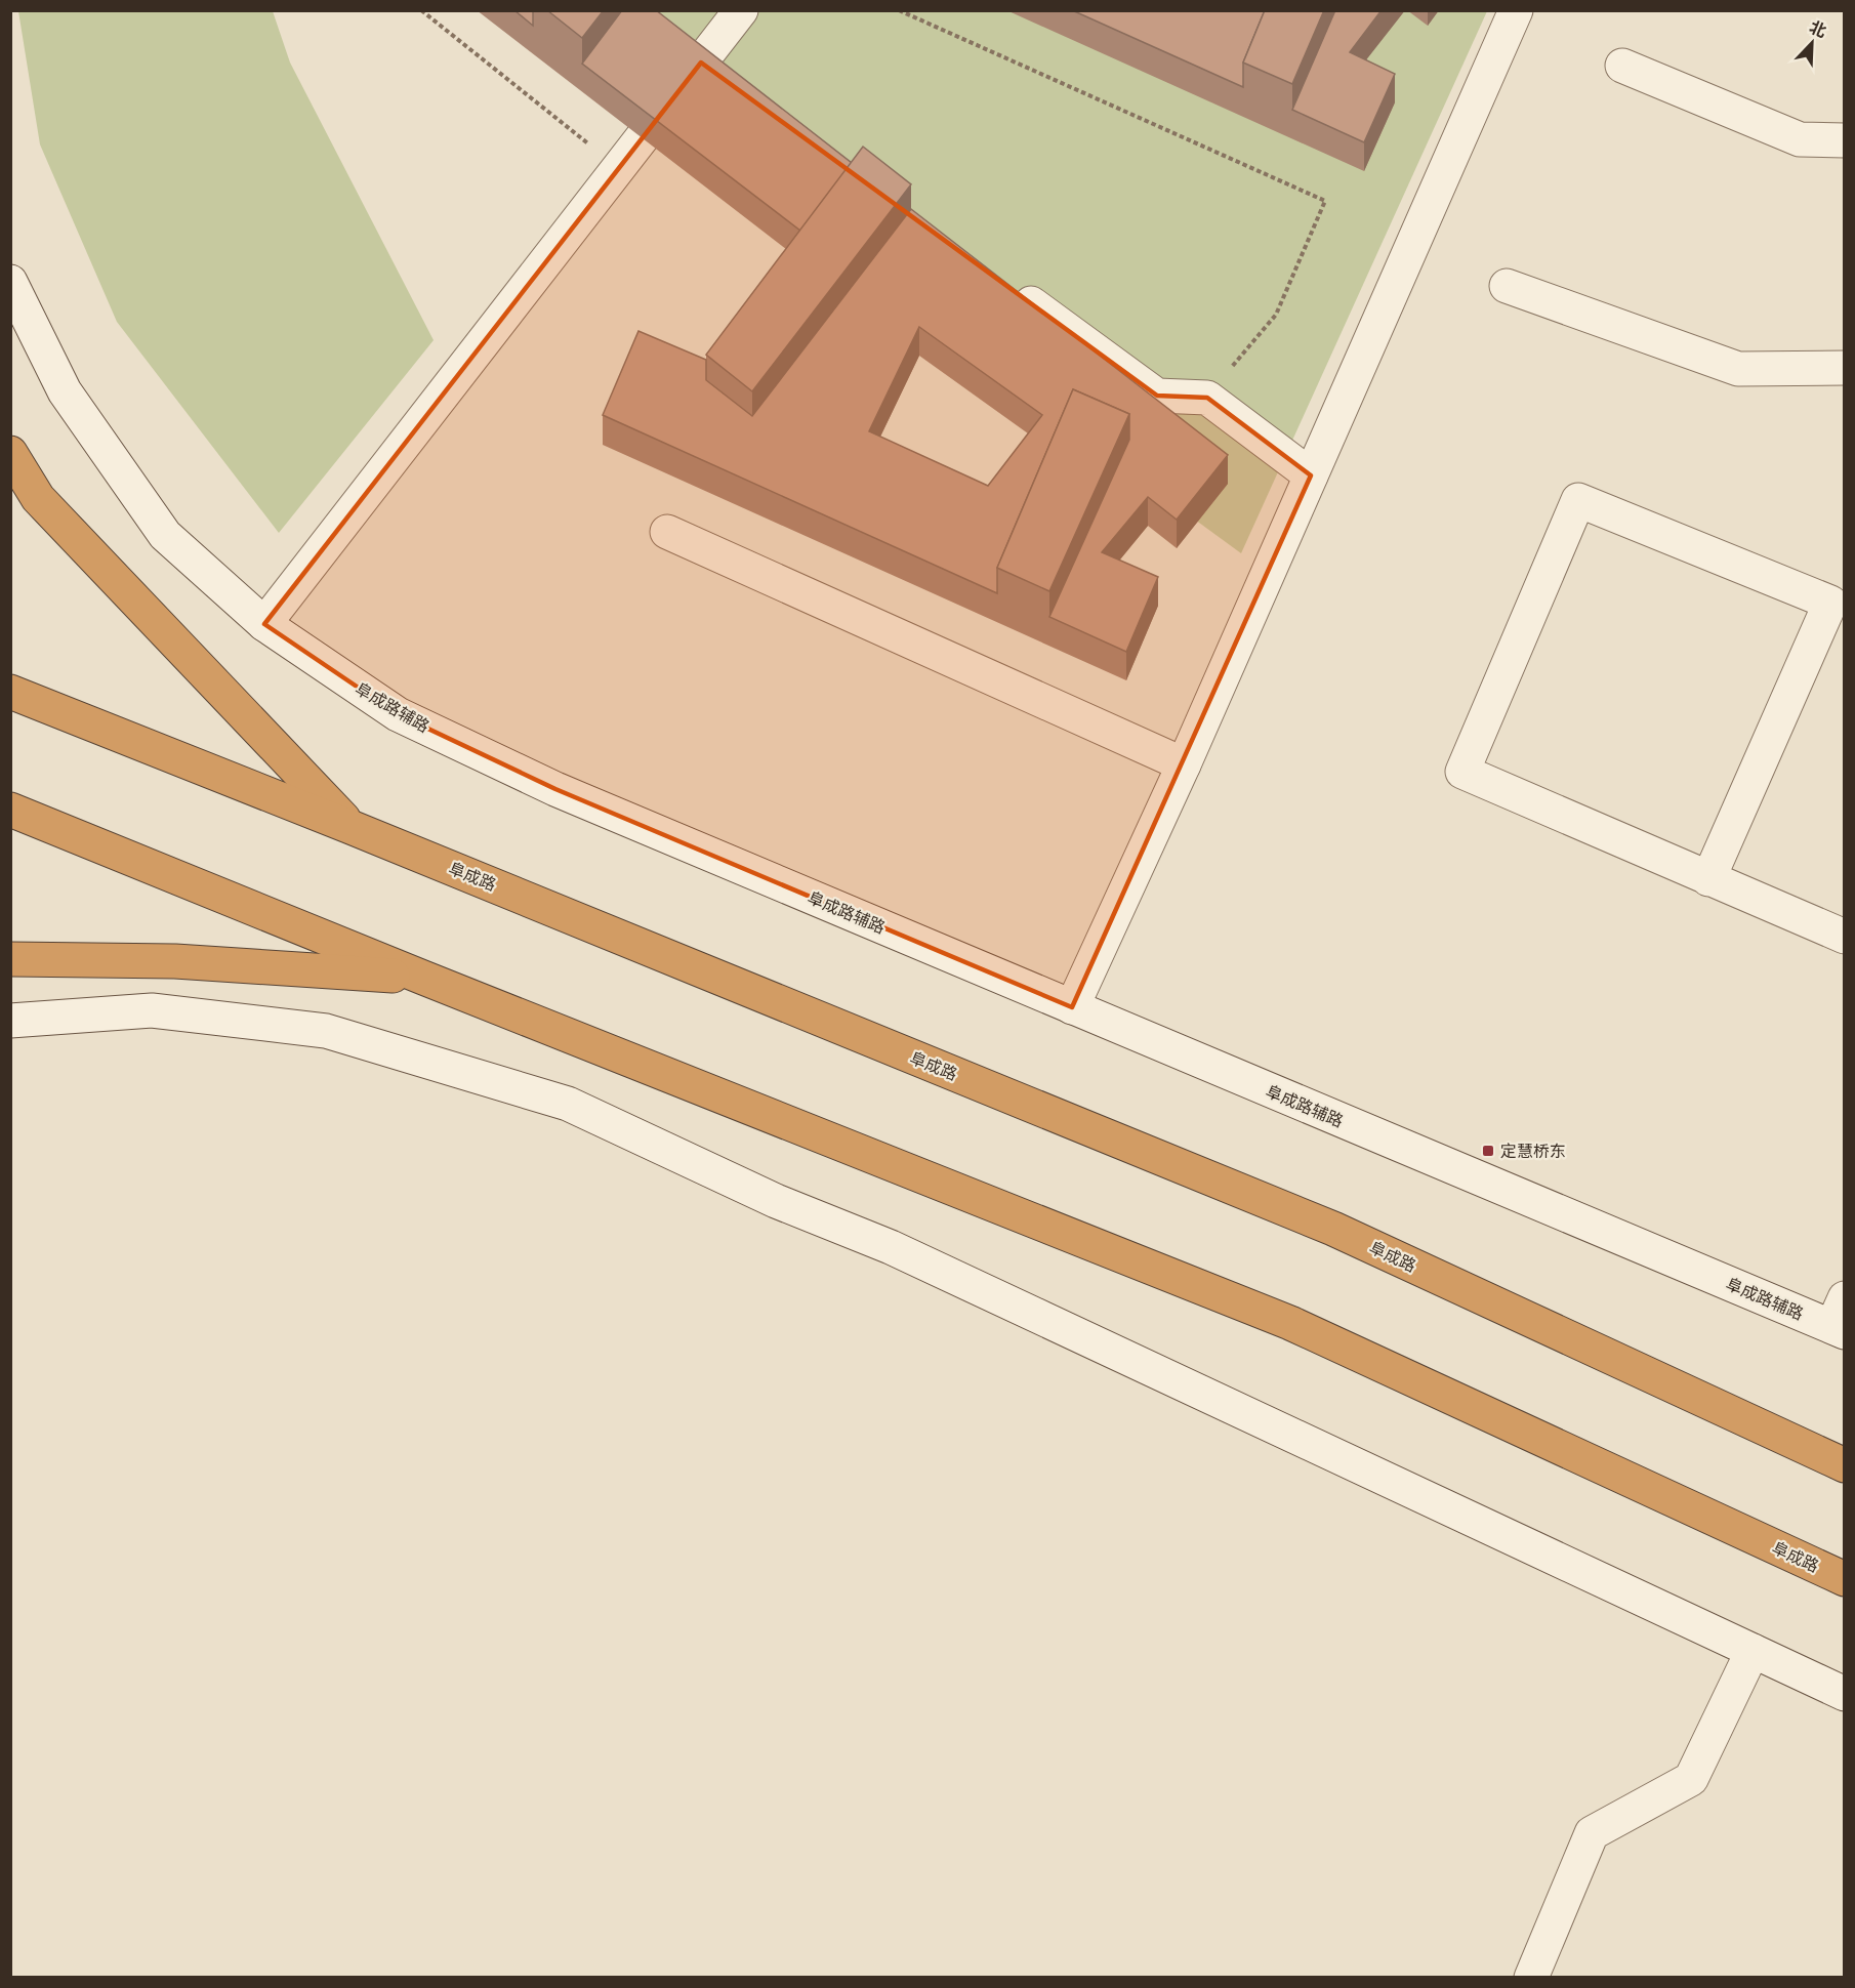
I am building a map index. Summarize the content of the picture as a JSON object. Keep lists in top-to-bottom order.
{
  "streets": {
    "highway": ["阜成路"],
    "street": ["阜成路辅路"]
  },
  "places": {
    "transit": ["定慧桥东"]
  },
  "north": "top right"
}
